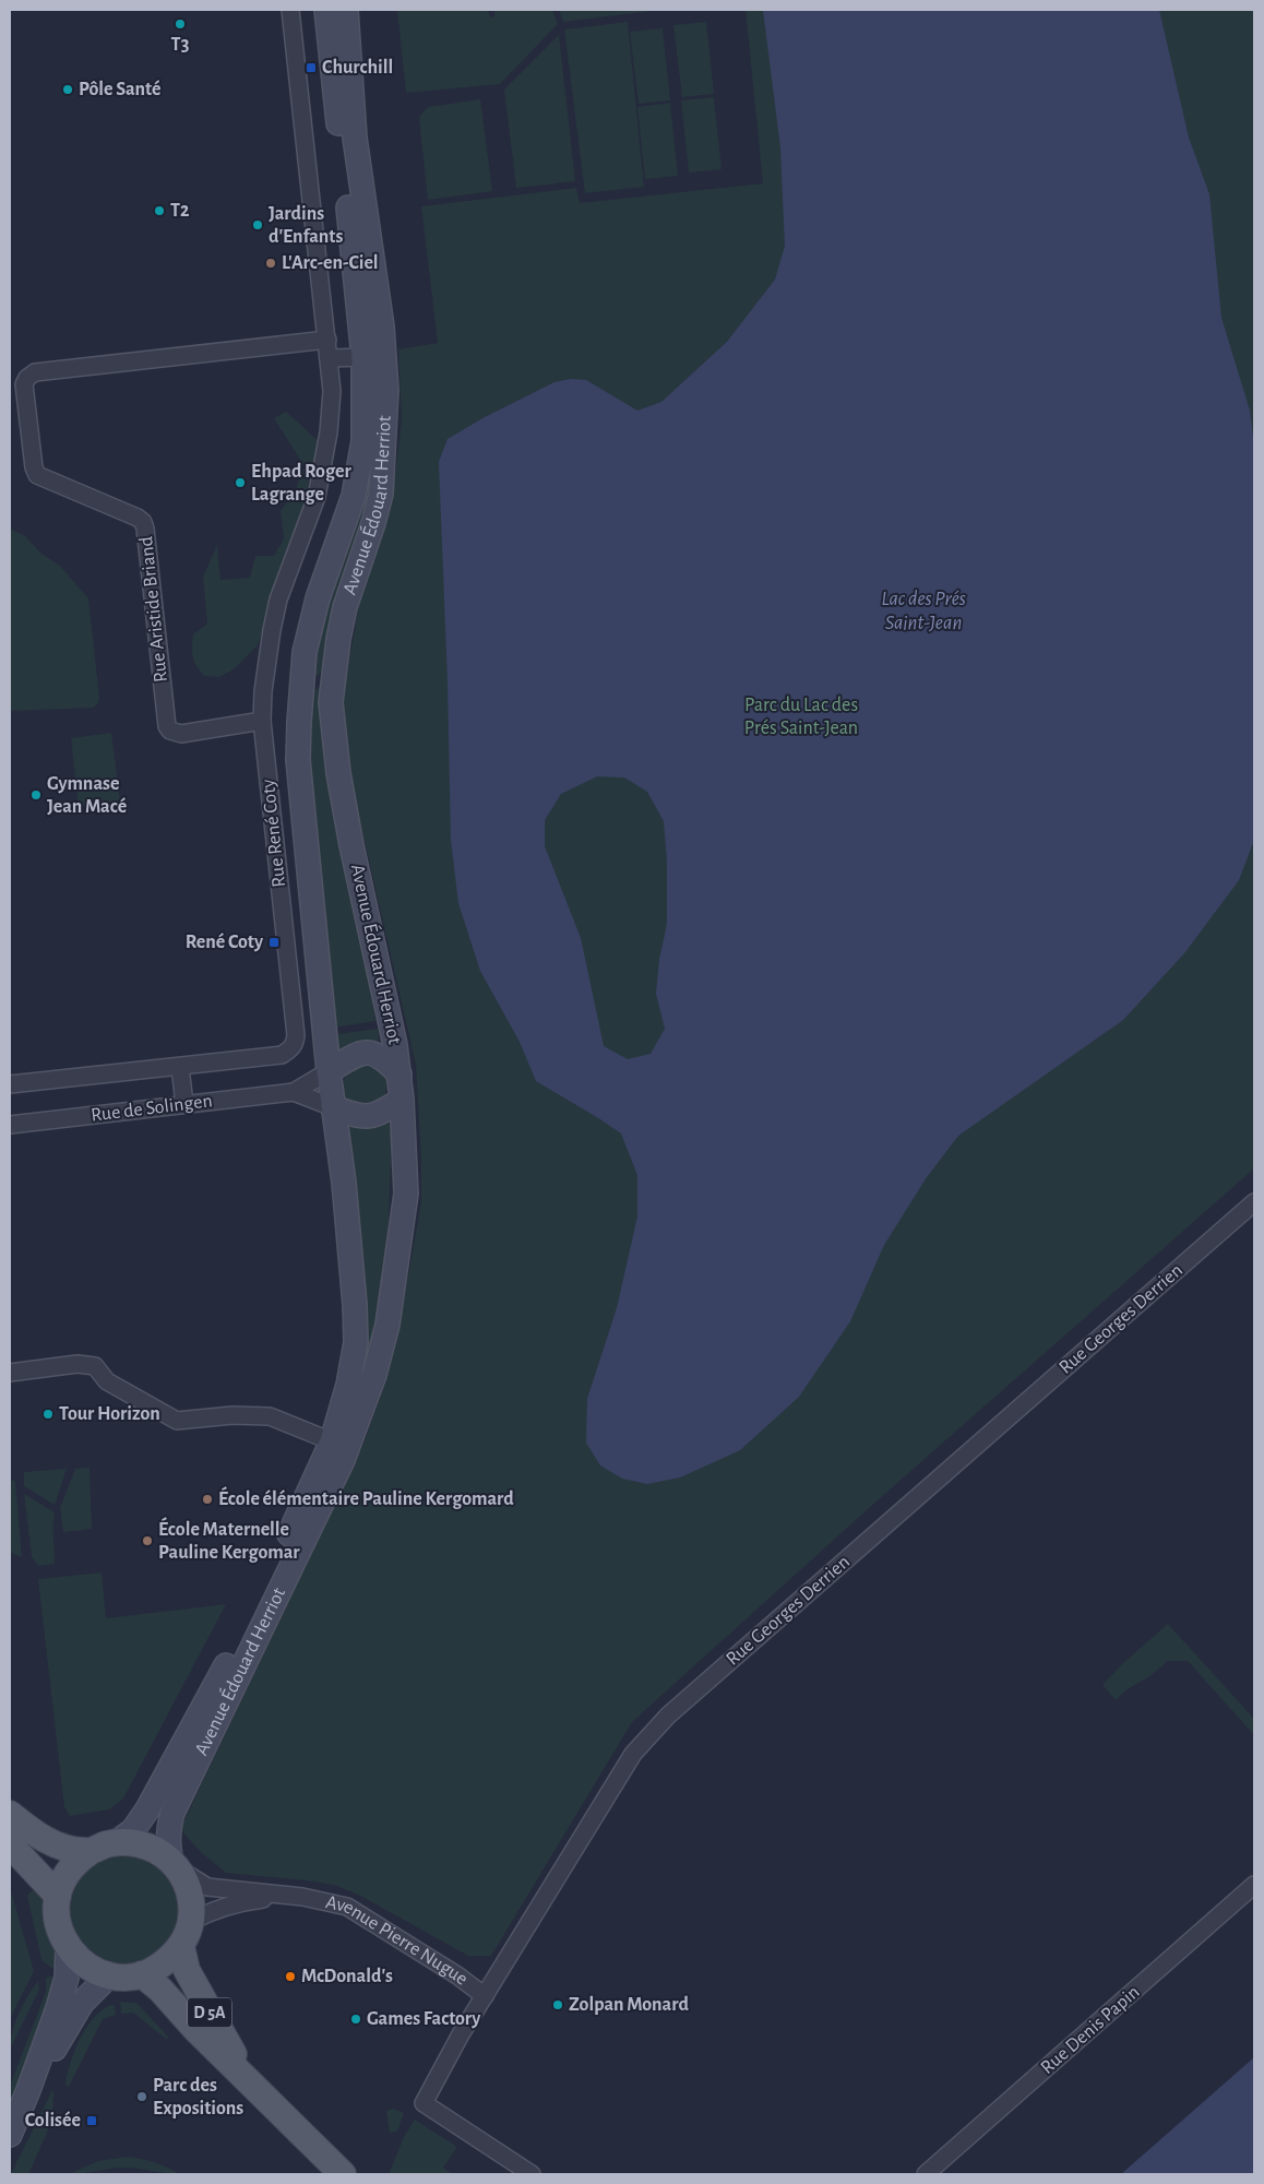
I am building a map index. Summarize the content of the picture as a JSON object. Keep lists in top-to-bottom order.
{
  "streets": {
    "main road": ["Avenue Édouard Herriot", "Avenue Pierre Nugue", "D 5A"],
    "street": [
      "Rue Aristide Briand",
      "Rue René Coty",
      "Rue de Solingen",
      "Rue Georges Derrien",
      "Rue Denis Papin"
    ]
  },
  "crossings": [
    ["Avenue Édouard Herriot", "Rue de Solingen"],
    ["Avenue Édouard Herriot", "Avenue Pierre Nugue"],
    ["Avenue Édouard Herriot", "D 5A"],
    ["Rue Aristide Briand", "Rue René Coty"],
    ["Rue Georges Derrien", "Avenue Pierre Nugue"],
    ["Avenue Pierre Nugue", "D 5A"]
  ],
  "water": ["Lac des Prés Saint-Jean"],
  "parks": ["Parc du Lac des Prés Saint-Jean"],
  "places": {
    "other": [
      "T3",
      "Pôle Santé",
      "T2",
      "Jardins d'Enfants",
      "L'Arc-en-Ciel",
      "Ehpad Roger Lagrange",
      "Gymnase Jean Macé",
      "Tour Horizon",
      "École élémentaire Pauline Kergomard",
      "École Maternelle Pauline Kergomar",
      "McDonald's",
      "Zolpan Monard",
      "Games Factory",
      "Parc des Expositions"
    ],
    "transit": ["Churchill", "René Coty", "Colisée"]
  }
}
